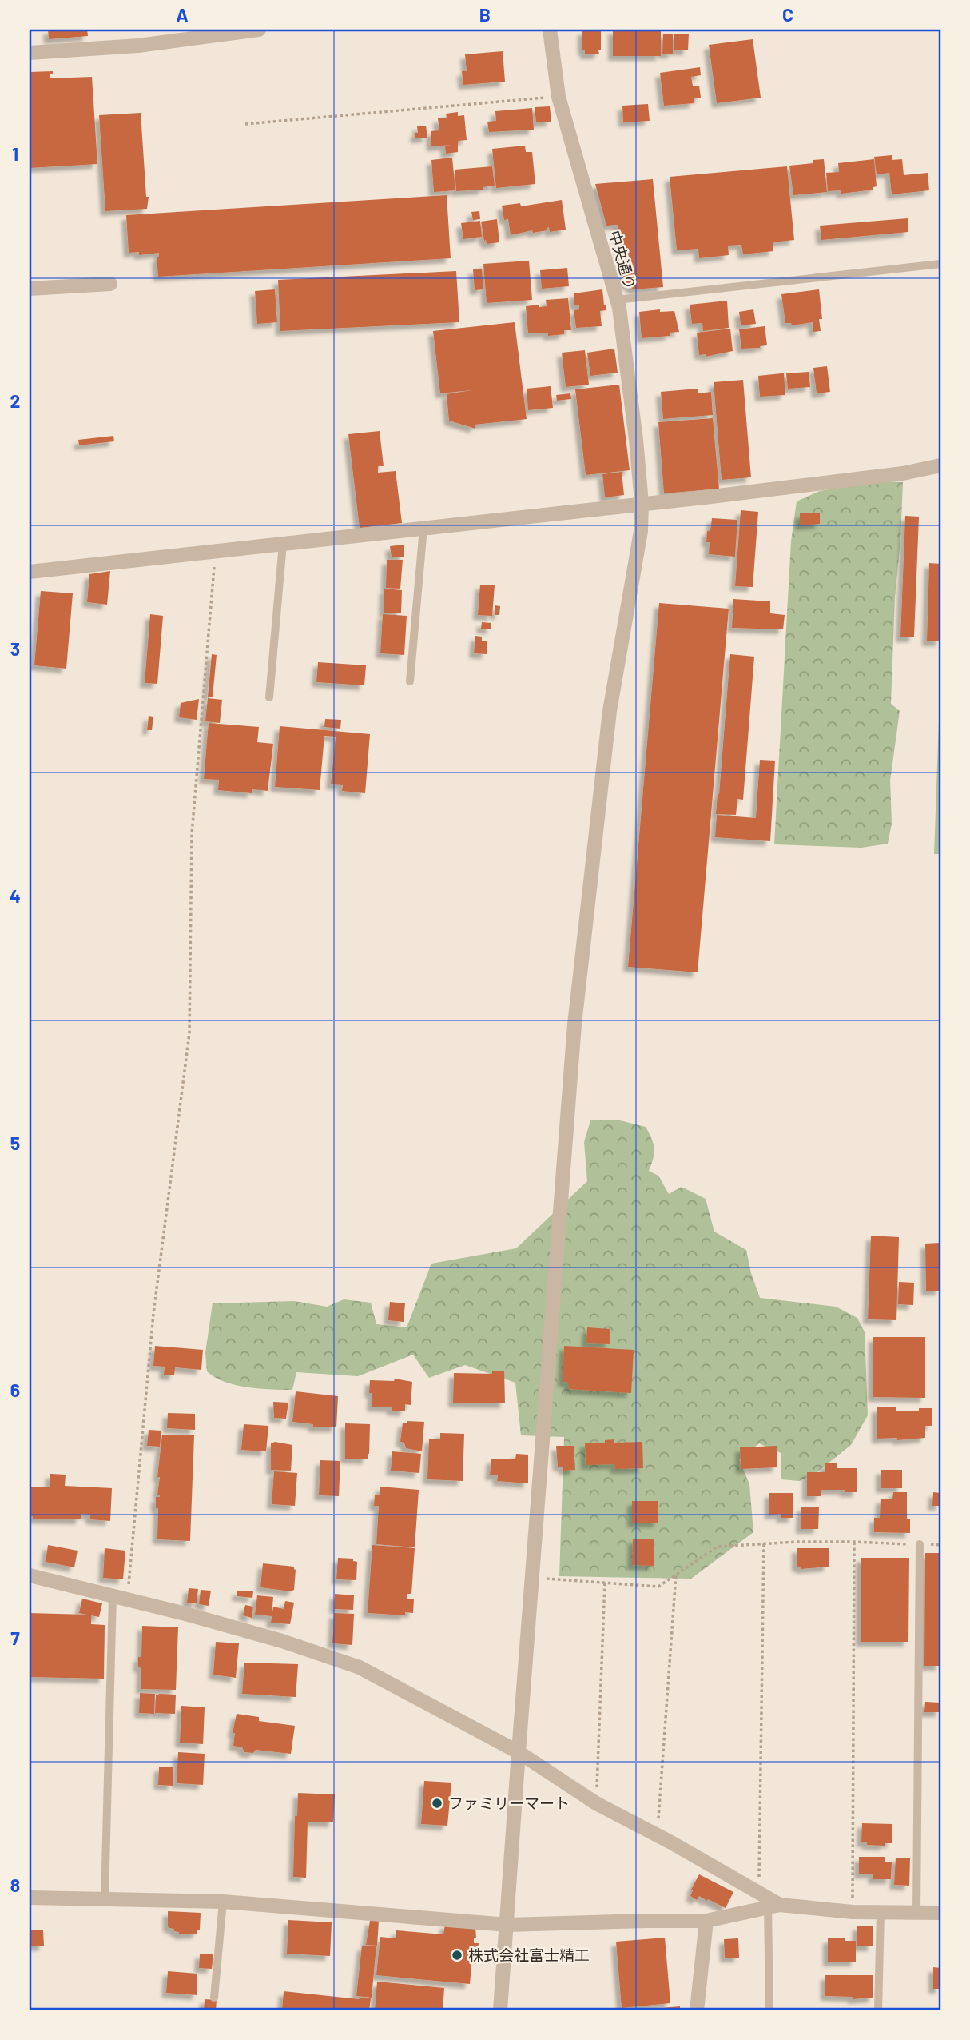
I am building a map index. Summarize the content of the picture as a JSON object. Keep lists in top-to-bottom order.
{
  "streets": {
    "street": ["中央通り"]
  },
  "places": ["ファミリーマート", "株式会社富士精工"],
  "grid": {
    "columns": ["A", "B", "C"],
    "rows": [
      "1",
      "2",
      "3",
      "4",
      "5",
      "6",
      "7",
      "8"
    ]
  }
}
